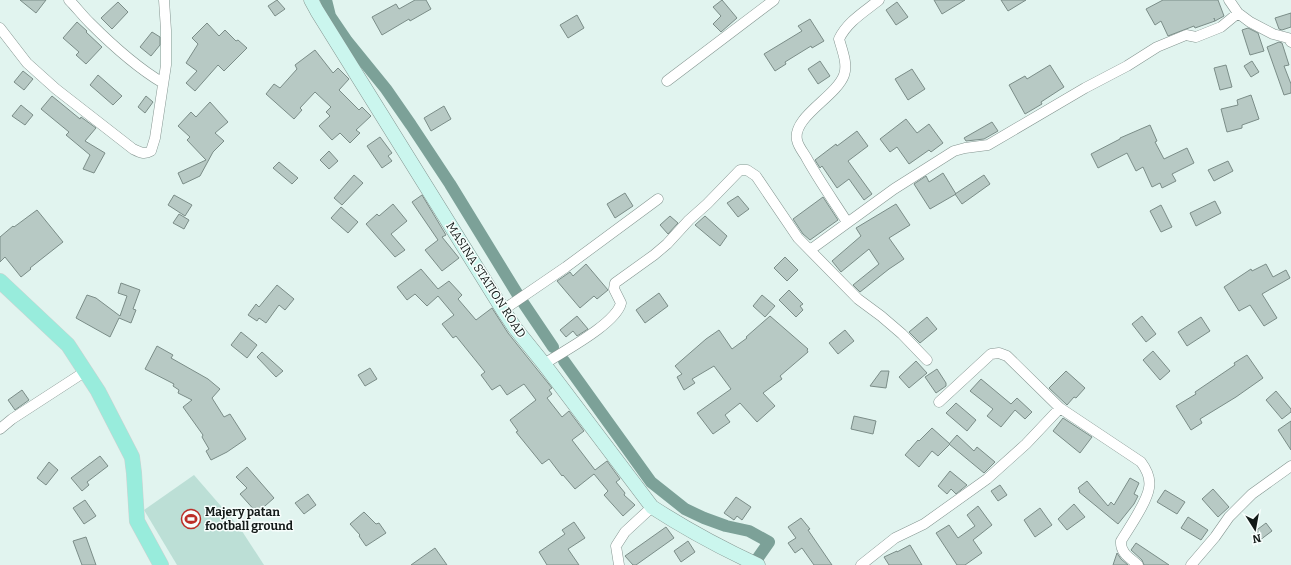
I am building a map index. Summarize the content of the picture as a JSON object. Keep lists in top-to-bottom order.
{
  "streets": {
    "street": ["MASINA STATION ROAD"]
  },
  "places": {
    "sports": ["Majery patan football ground"]
  },
  "north": "bottom"
}
